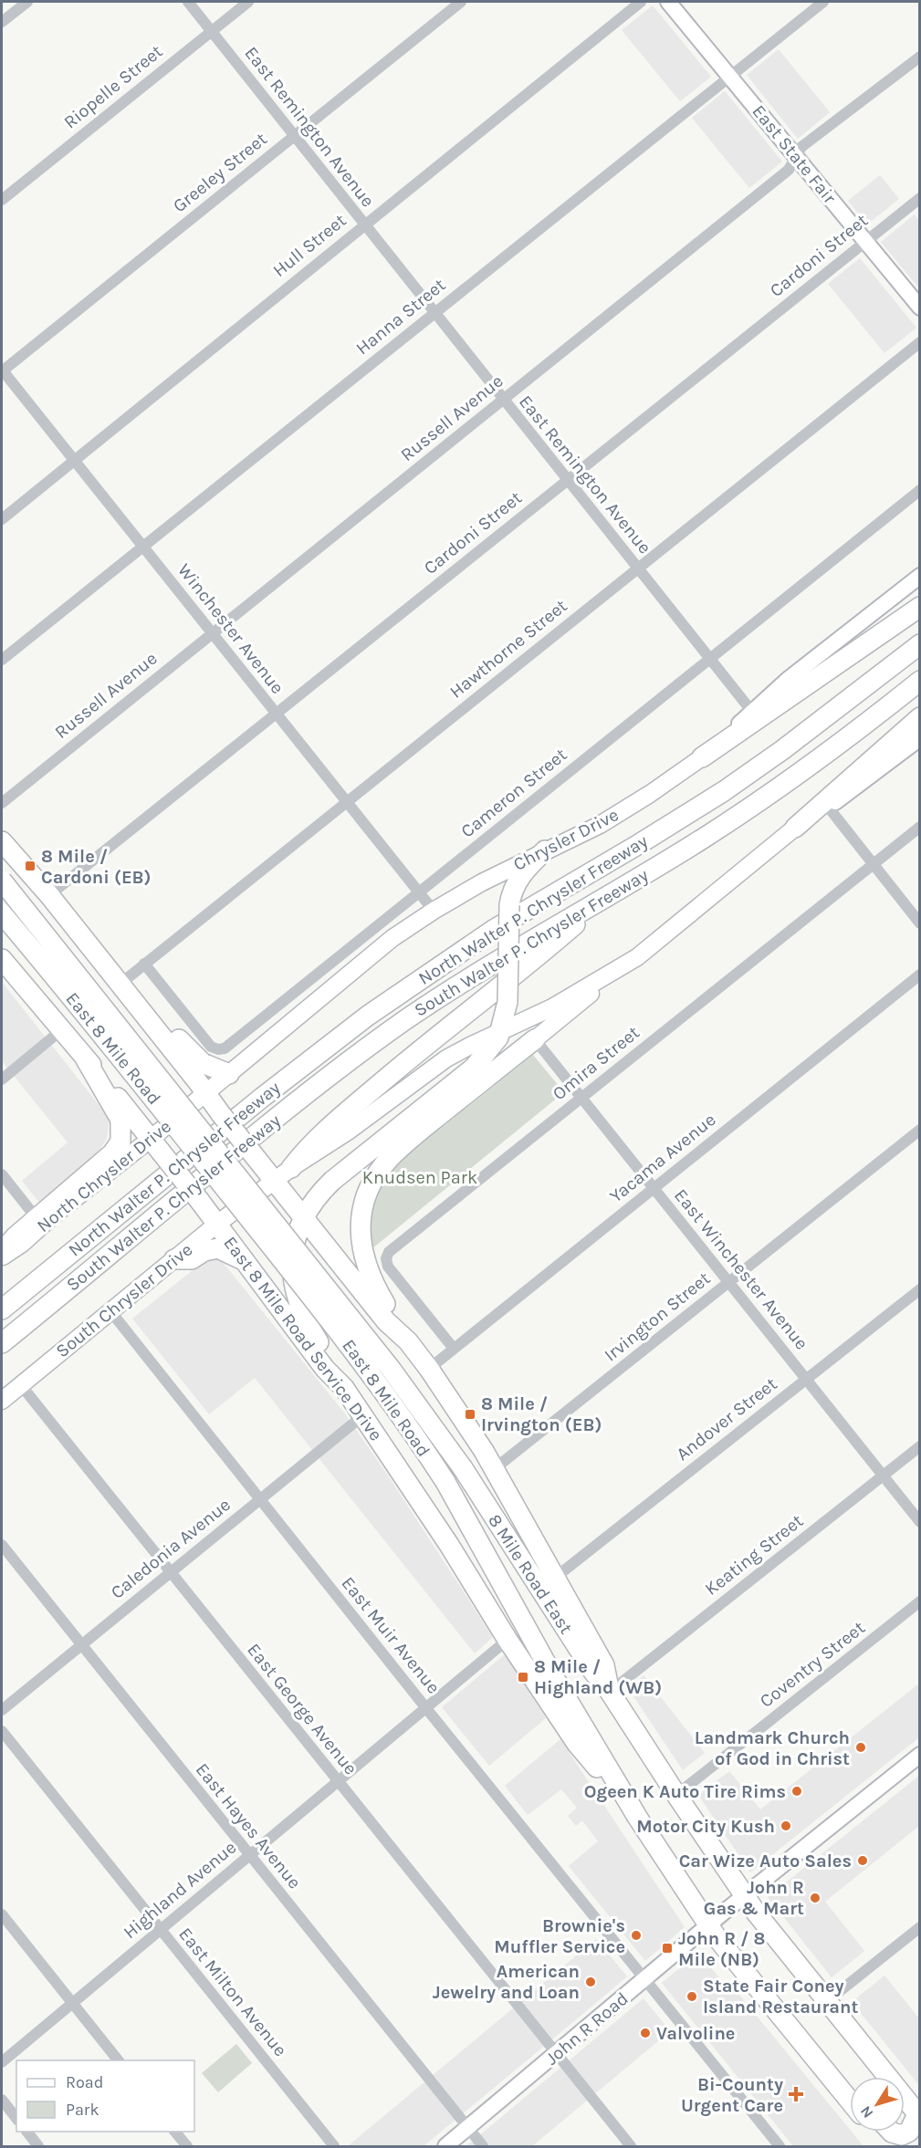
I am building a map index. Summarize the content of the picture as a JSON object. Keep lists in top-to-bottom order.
{
  "streets": {
    "highway": [
      "North Walter P. Chrysler Freeway",
      "South Walter P. Chrysler Freeway",
      "East 8 Mile Road",
      "East 8 Mile Road Service Drive",
      "8 Mile Road East"
    ],
    "main road": [
      "East State Fair",
      "Chrysler Drive",
      "North Chrysler Drive",
      "South Chrysler Drive",
      "John R Road"
    ],
    "street": [
      "Riopelle Street",
      "East Remington Avenue",
      "Greeley Street",
      "Hull Street",
      "Cardoni Street",
      "Hanna Street",
      "Russell Avenue",
      "Winchester Avenue",
      "Hawthorne Street",
      "Cameron Street",
      "Omira Street",
      "Yacama Avenue",
      "East Winchester Avenue",
      "Irvington Street",
      "Andover Street",
      "Caledonia Avenue",
      "Keating Street",
      "East Muir Avenue",
      "Coventry Street",
      "East George Avenue",
      "East Hayes Avenue",
      "Highland Avenue",
      "East Milton Avenue"
    ]
  },
  "crossings": [
    ["Riopelle Street", "East Remington Avenue"],
    ["East Remington Avenue", "Greeley Street"],
    ["East Remington Avenue", "Hull Street"],
    ["East Remington Avenue", "Cardoni Street"],
    ["East Remington Avenue", "Hanna Street"],
    ["East Remington Avenue", "Russell Avenue"],
    ["East Remington Avenue", "Hawthorne Street"],
    ["East Remington Avenue", "Cameron Street"],
    ["East Remington Avenue", "Chrysler Drive"],
    ["East State Fair", "Cardoni Street"],
    ["East State Fair", "Hanna Street"],
    ["East State Fair", "Russell Avenue"],
    ["Greeley Street", "Winchester Avenue"],
    ["Hull Street", "Winchester Avenue"],
    ["Cardoni Street", "Winchester Avenue"],
    ["Hanna Street", "Winchester Avenue"],
    ["Russell Avenue", "Winchester Avenue"],
    ["Winchester Avenue", "Hawthorne Street"],
    ["Winchester Avenue", "Cameron Street"],
    ["Winchester Avenue", "Chrysler Drive"],
    ["Hawthorne Street", "Cameron Street"],
    ["Chrysler Drive", "North Chrysler Drive"],
    ["East 8 Mile Road", "East 8 Mile Road Service Drive"],
    ["East 8 Mile Road", "8 Mile Road East"],
    ["East 8 Mile Road", "John R Road"],
    ["Omira Street", "Yacama Avenue"],
    ["Omira Street", "East Winchester Avenue"],
    ["Yacama Avenue", "East Winchester Avenue"],
    ["North Chrysler Drive", "East 8 Mile Road Service Drive"],
    ["East Winchester Avenue", "Irvington Street"],
    ["East Winchester Avenue", "Andover Street"],
    ["East Winchester Avenue", "Keating Street"],
    ["South Chrysler Drive", "East 8 Mile Road Service Drive"],
    ["South Chrysler Drive", "East Muir Avenue"],
    ["South Chrysler Drive", "East George Avenue"],
    ["East 8 Mile Road Service Drive", "Caledonia Avenue"],
    ["East 8 Mile Road Service Drive", "Highland Avenue"],
    ["Caledonia Avenue", "East Muir Avenue"],
    ["Caledonia Avenue", "East George Avenue"],
    ["Caledonia Avenue", "East Hayes Avenue"],
    ["Keating Street", "8 Mile Road East"],
    ["8 Mile Road East", "Coventry Street"],
    ["8 Mile Road East", "John R Road"],
    ["East Muir Avenue", "Highland Avenue"],
    ["East Muir Avenue", "John R Road"],
    ["East George Avenue", "Highland Avenue"],
    ["East George Avenue", "John R Road"],
    ["East Hayes Avenue", "Highland Avenue"],
    ["East Hayes Avenue", "John R Road"],
    ["Highland Avenue", "East Milton Avenue"]
  ],
  "parks": ["Knudsen Park"],
  "places": {
    "transit": [
      "8 Mile / Cardoni (EB)",
      "8 Mile / Irvington (EB)",
      "8 Mile / Highland (WB)",
      "John R / 8 Mile (NB)"
    ],
    "other": [
      "Landmark Church of God in Christ",
      "Ogeen K Auto Tire Rims",
      "Motor City Kush",
      "Car Wize Auto Sales",
      "John R Gas & Mart",
      "Brownie's Muffler Service",
      "American Jewelry and Loan",
      "State Fair Coney Island Restaurant",
      "Valvoline"
    ],
    "health": ["Bi-County Urgent Care"]
  },
  "legend": ["Road", "Park"],
  "north": "bottom left"
}
